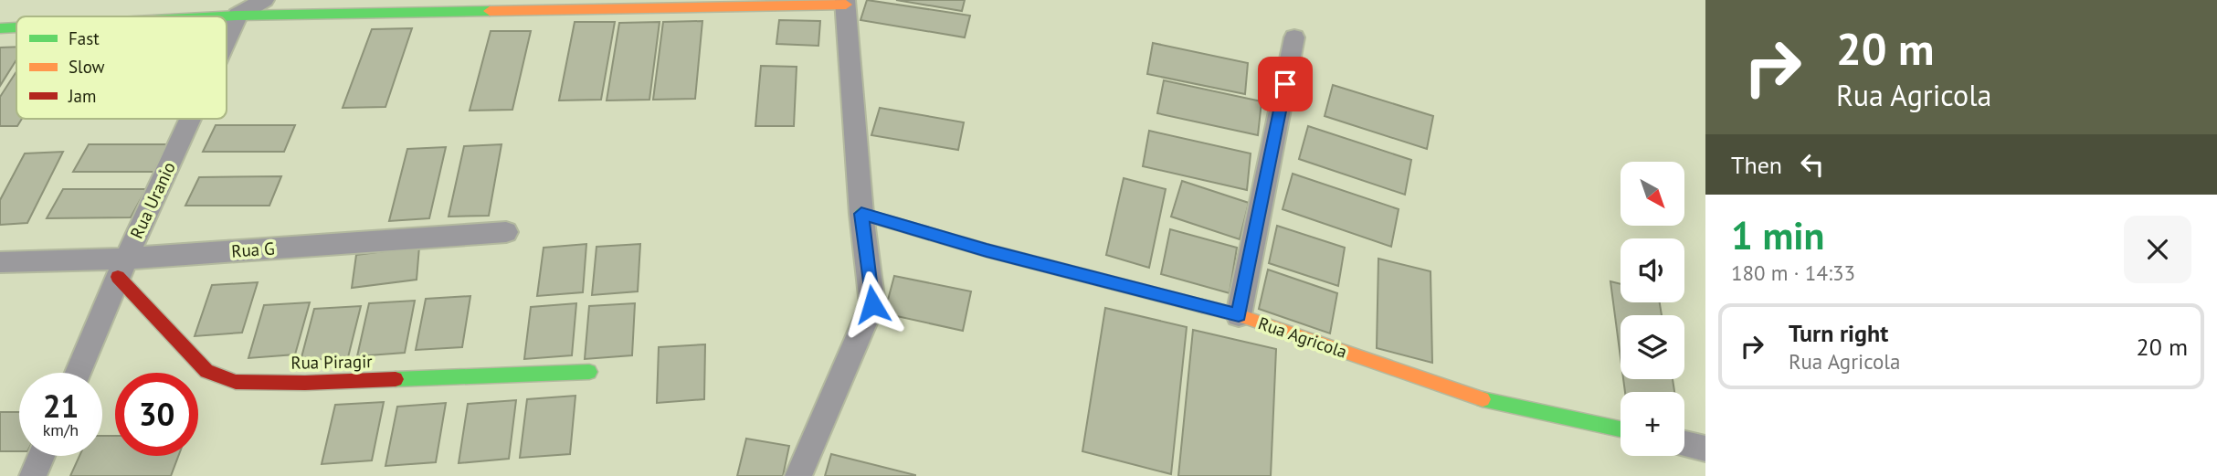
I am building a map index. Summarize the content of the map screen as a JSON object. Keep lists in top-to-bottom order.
{
  "streets": {
    "street": [
      "Rua Uranio",
      "Rua G",
      "Rua Agricola",
      "Rua Piragir"
    ]
  },
  "crossings": [
    ["Rua Uranio", "Rua G"],
    ["Rua Uranio", "Rua Piragir"],
    ["Rua G", "Rua Piragir"]
  ],
  "legend": ["Fast", "Slow", "Jam"],
  "north": "bottom right",
  "page": {
    "turn": ["20 m", "Rua Agricola"],
    "then": "Then",
    "map_buttons": "+",
    "heading": ["1 min", "180 m · 14:33"],
    "list": [
      {
        "name": "Turn right",
        "note": "Rua Agricola",
        "value": "20 m"
      }
    ],
    "speed": "21 km/h",
    "limit": "30"
  }
}
